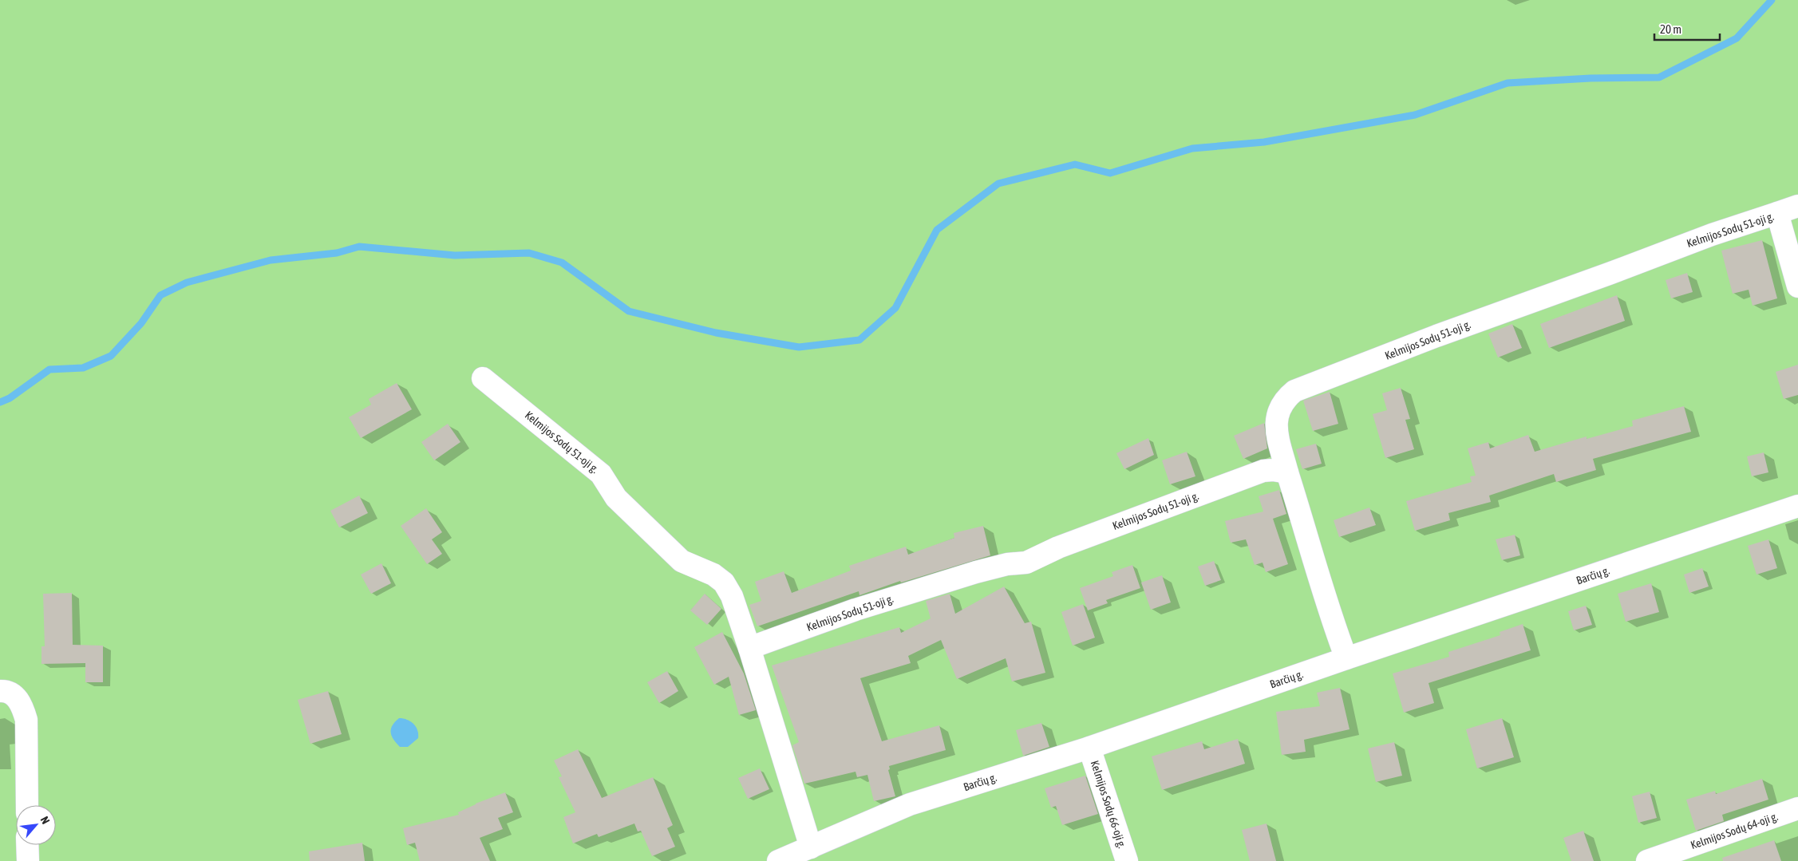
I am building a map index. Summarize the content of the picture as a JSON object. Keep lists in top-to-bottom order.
{
  "streets": {
    "street": [
      "Kelmijos Sodų 51-oji g.",
      "Barčių g.",
      "Kelmijos Sodų 66-oji g.",
      "Kelmijos Sodų 64-oji g."
    ]
  },
  "crossings": [
    ["Barčių g.", "Kelmijos Sodų 66-oji g."]
  ],
  "scale_bar": "20 m",
  "north": "top right"
}
